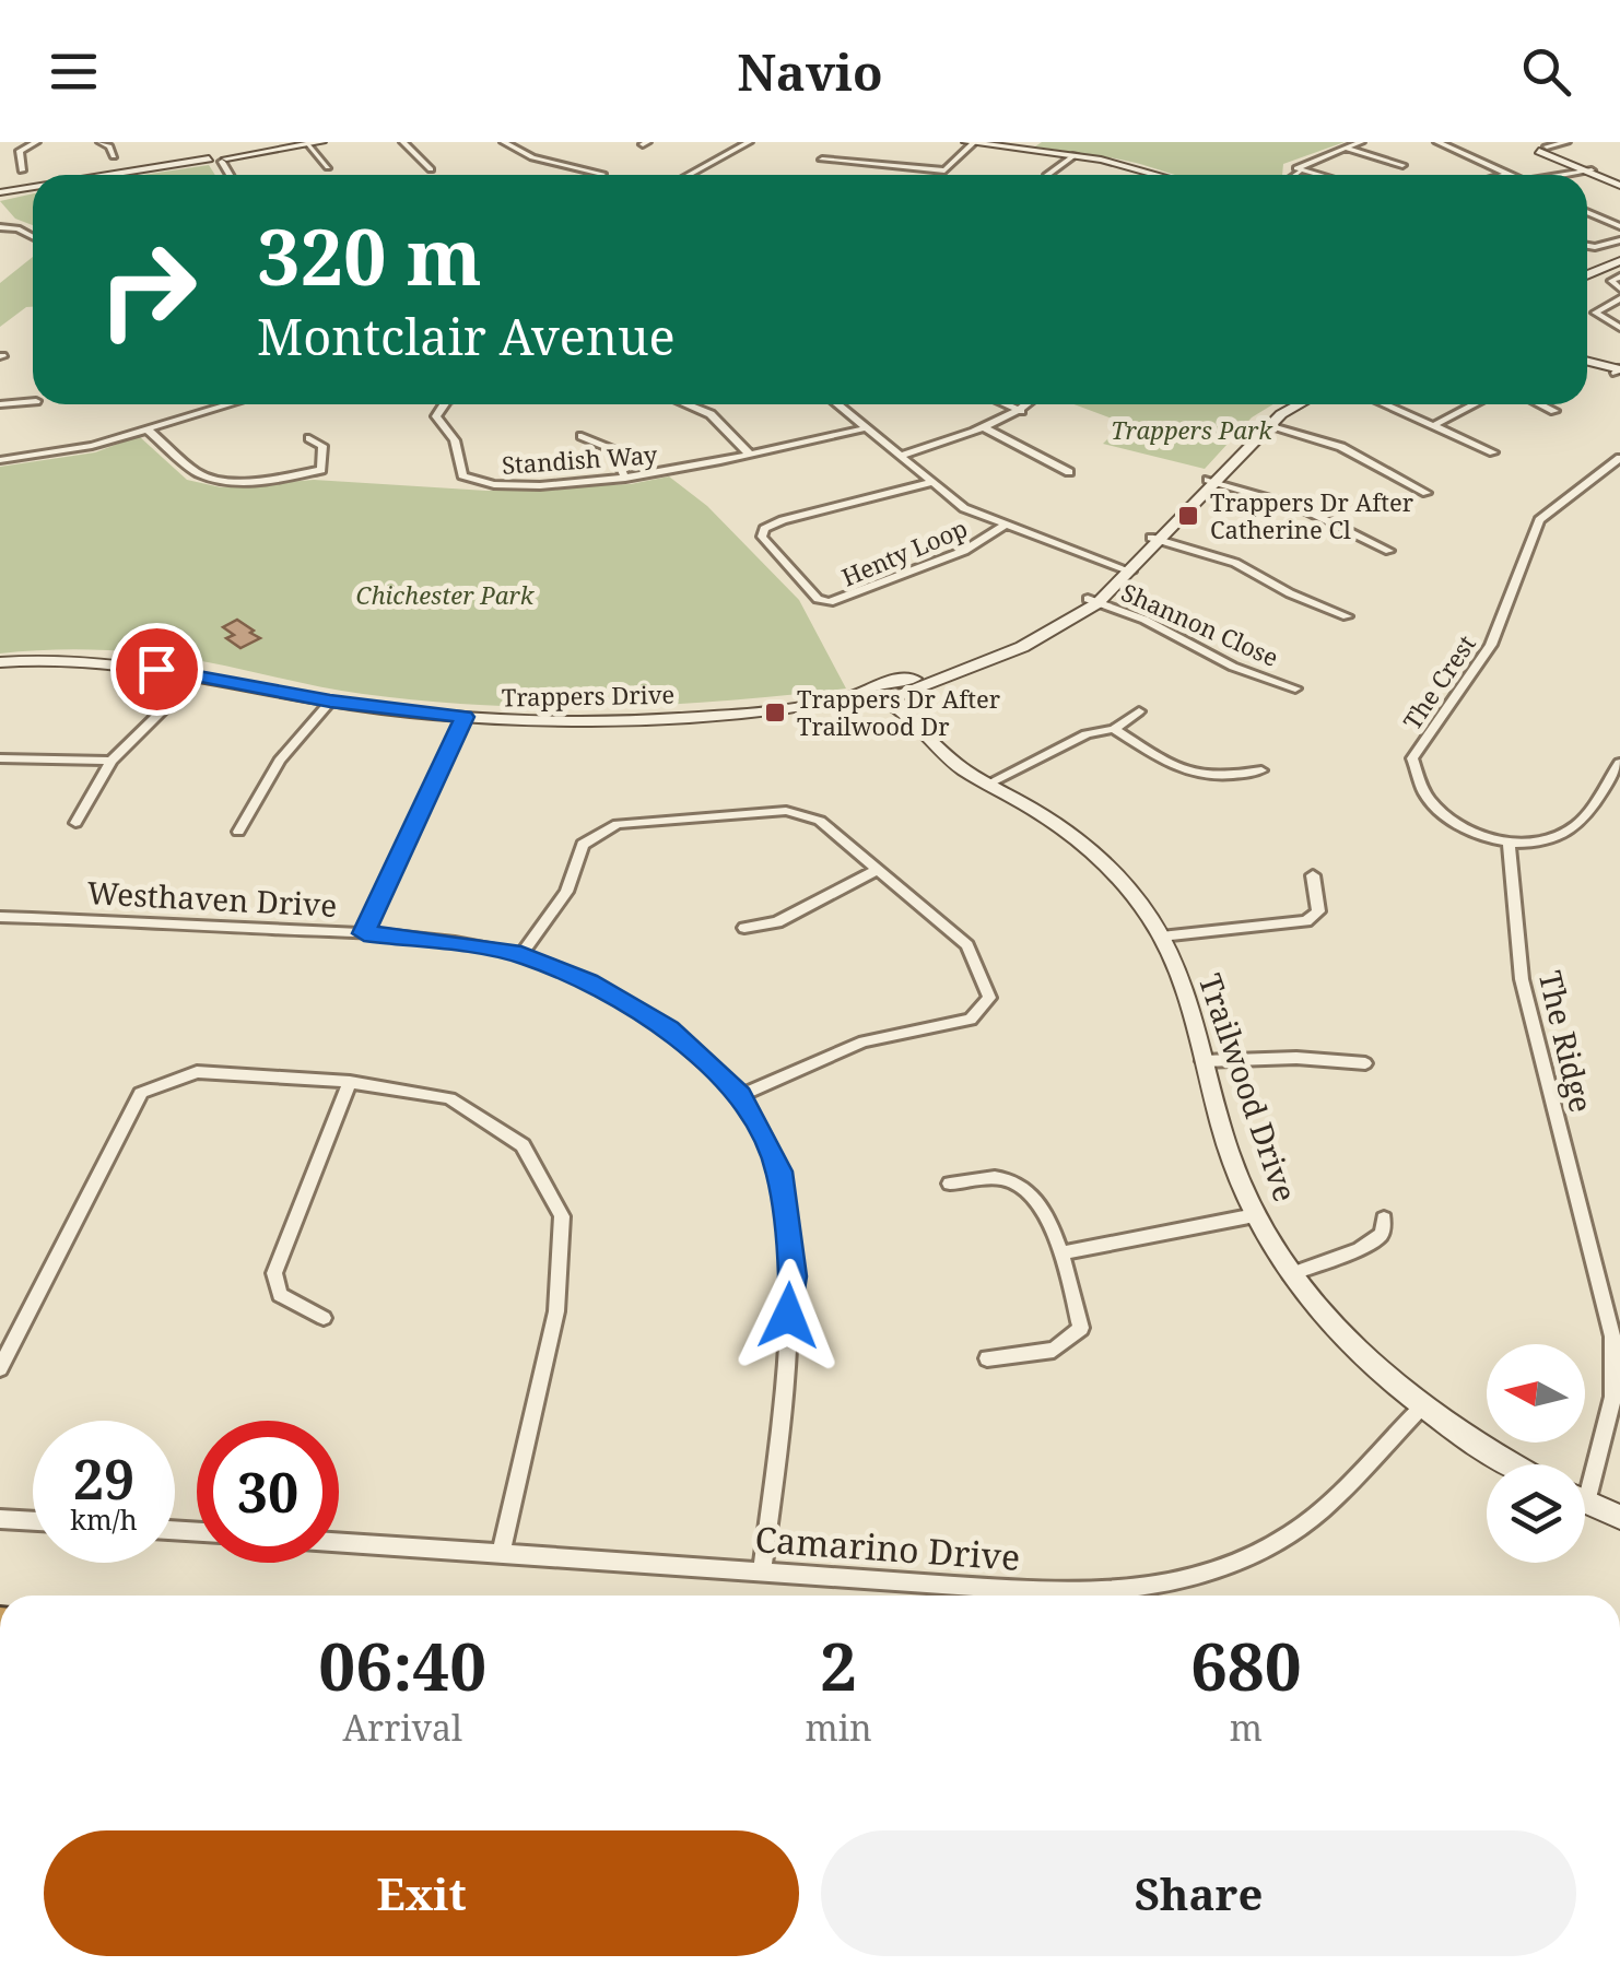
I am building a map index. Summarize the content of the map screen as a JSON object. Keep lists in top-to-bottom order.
{
  "streets": {
    "main road": ["Trappers Drive", "Trailwood Drive"],
    "street": [
      "Standish Way",
      "Henty Loop",
      "Shannon Close",
      "The Crest",
      "Westhaven Drive",
      "The Ridge",
      "Camarino Drive"
    ]
  },
  "crossings": [
    ["Shannon Close", "Trappers Drive"],
    ["The Crest", "The Ridge"],
    ["Trappers Drive", "Trailwood Drive"],
    ["Westhaven Drive", "Camarino Drive"],
    ["Trailwood Drive", "Camarino Drive"]
  ],
  "parks": ["Trappers Park", "Chichester Park"],
  "places": {
    "transit": ["Trappers Dr After Catherine Cl", "Trappers Dr After Trailwood Dr"]
  },
  "north": "left",
  "page": {
    "header": "Navio",
    "turn": ["320 m", "Montclair Avenue"],
    "speed": "29 km/h",
    "limit": "30",
    "eta": [
      "06:40",
      "Arrival",
      "2",
      "min",
      "680",
      "m"
    ],
    "buttons": ["Exit", "Share"]
  }
}
